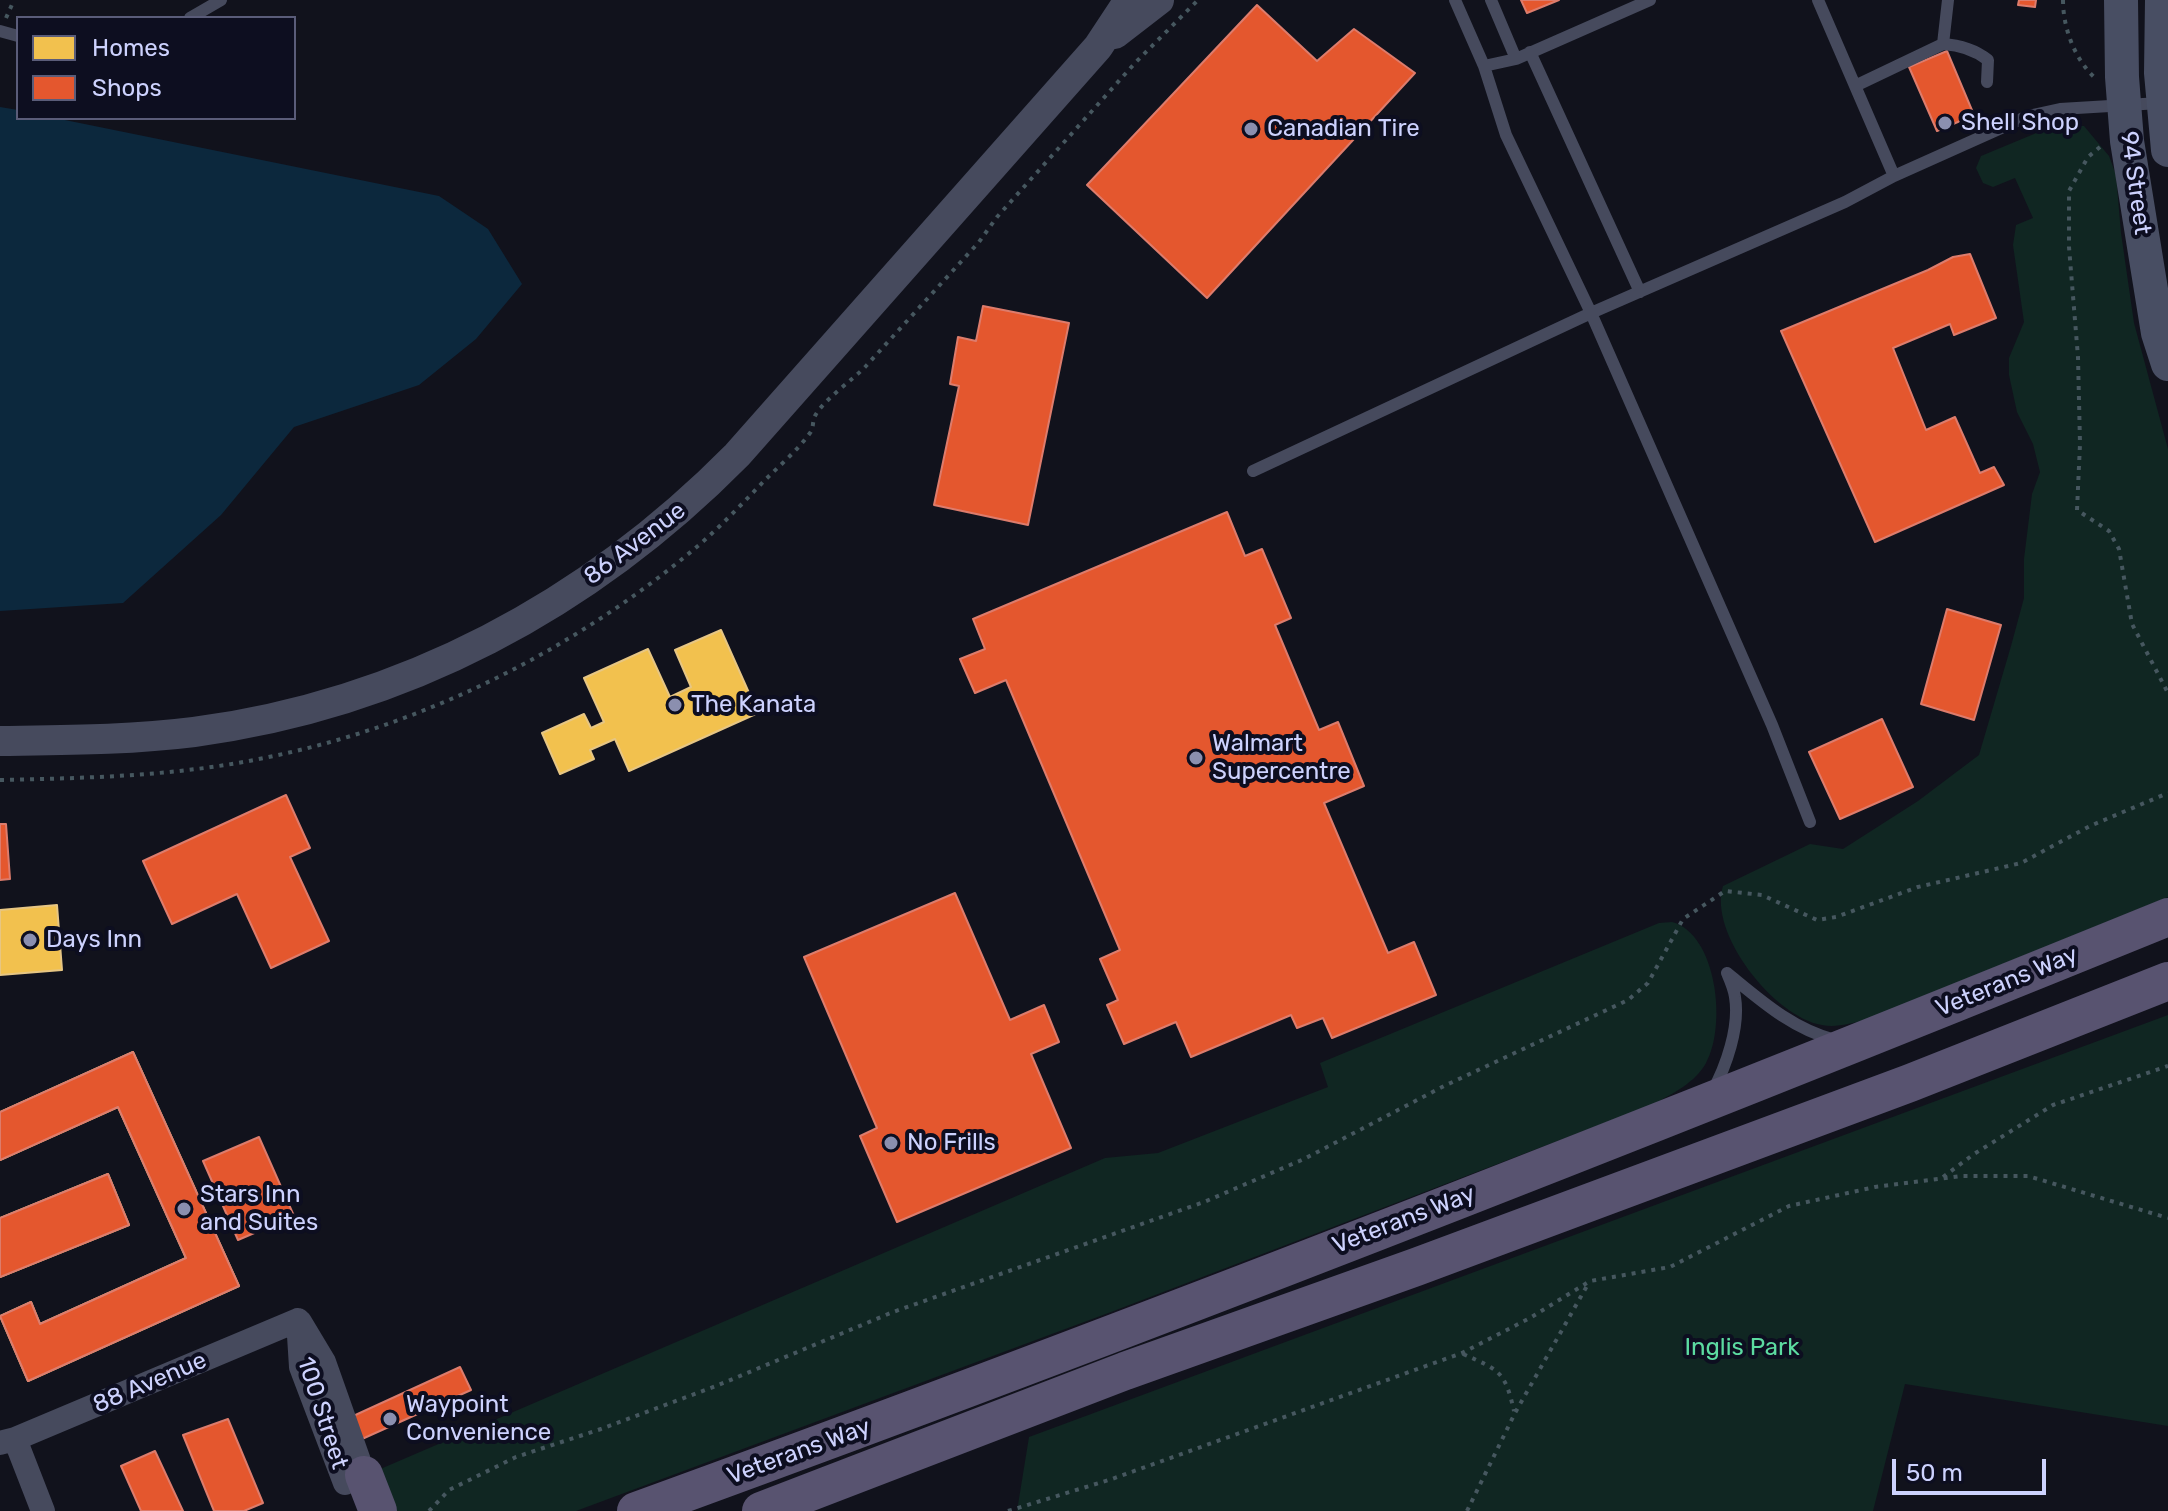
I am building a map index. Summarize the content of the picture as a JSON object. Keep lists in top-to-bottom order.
{
  "streets": {
    "main road": ["94 Street", "Veterans Way"],
    "street": ["86 Avenue", "88 Avenue", "100 Street"]
  },
  "crossings": [
    ["88 Avenue", "100 Street"]
  ],
  "parks": ["Inglis Park"],
  "places": [
    "Shell Shop",
    "Canadian Tire",
    "The Kanata",
    "Walmart Supercentre",
    "Days Inn",
    "No Frills",
    "Stars Inn and Suites",
    "Waypoint Convenience"
  ],
  "legend": ["Homes", "Shops"],
  "scale_bar": "50 m"
}
